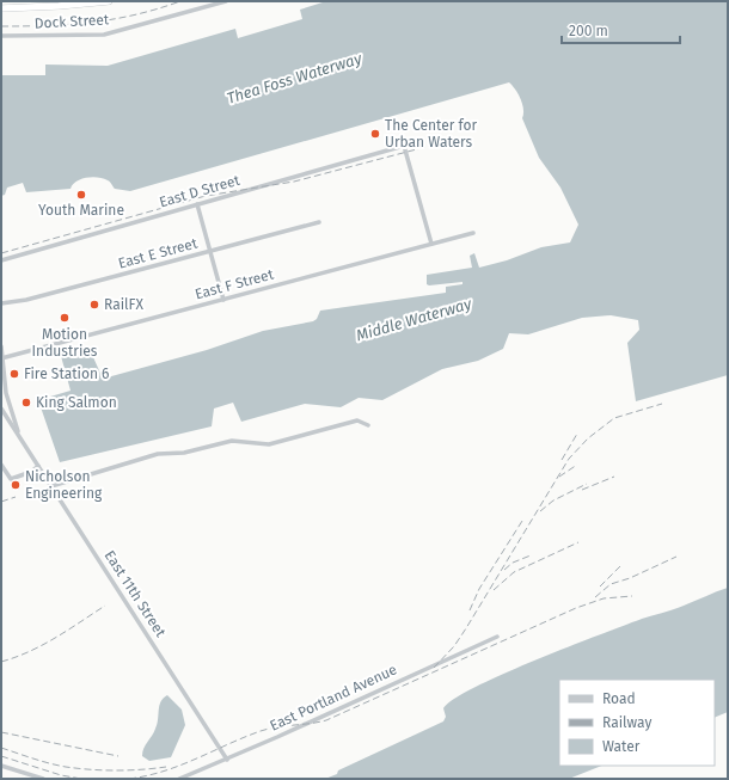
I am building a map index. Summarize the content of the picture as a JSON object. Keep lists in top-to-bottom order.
{
  "streets": {
    "street": [
      "Dock Street",
      "East D Street",
      "East E Street",
      "East F Street",
      "East 11th Street",
      "East Portland Avenue"
    ]
  },
  "crossings": [
    ["East D Street", "East F Street"],
    ["East F Street", "East 11th Street"],
    ["East 11th Street", "East Portland Avenue"]
  ],
  "water": ["Thea Foss Waterway", "Middle Waterway"],
  "places": [
    "The Center for Urban Waters",
    "Youth Marine",
    "RailFX",
    "Motion Industries",
    "Fire Station 6",
    "King Salmon",
    "Nicholson Engineering"
  ],
  "legend": ["Road", "Railway", "Water"],
  "scale_bar": "200 m"
}
